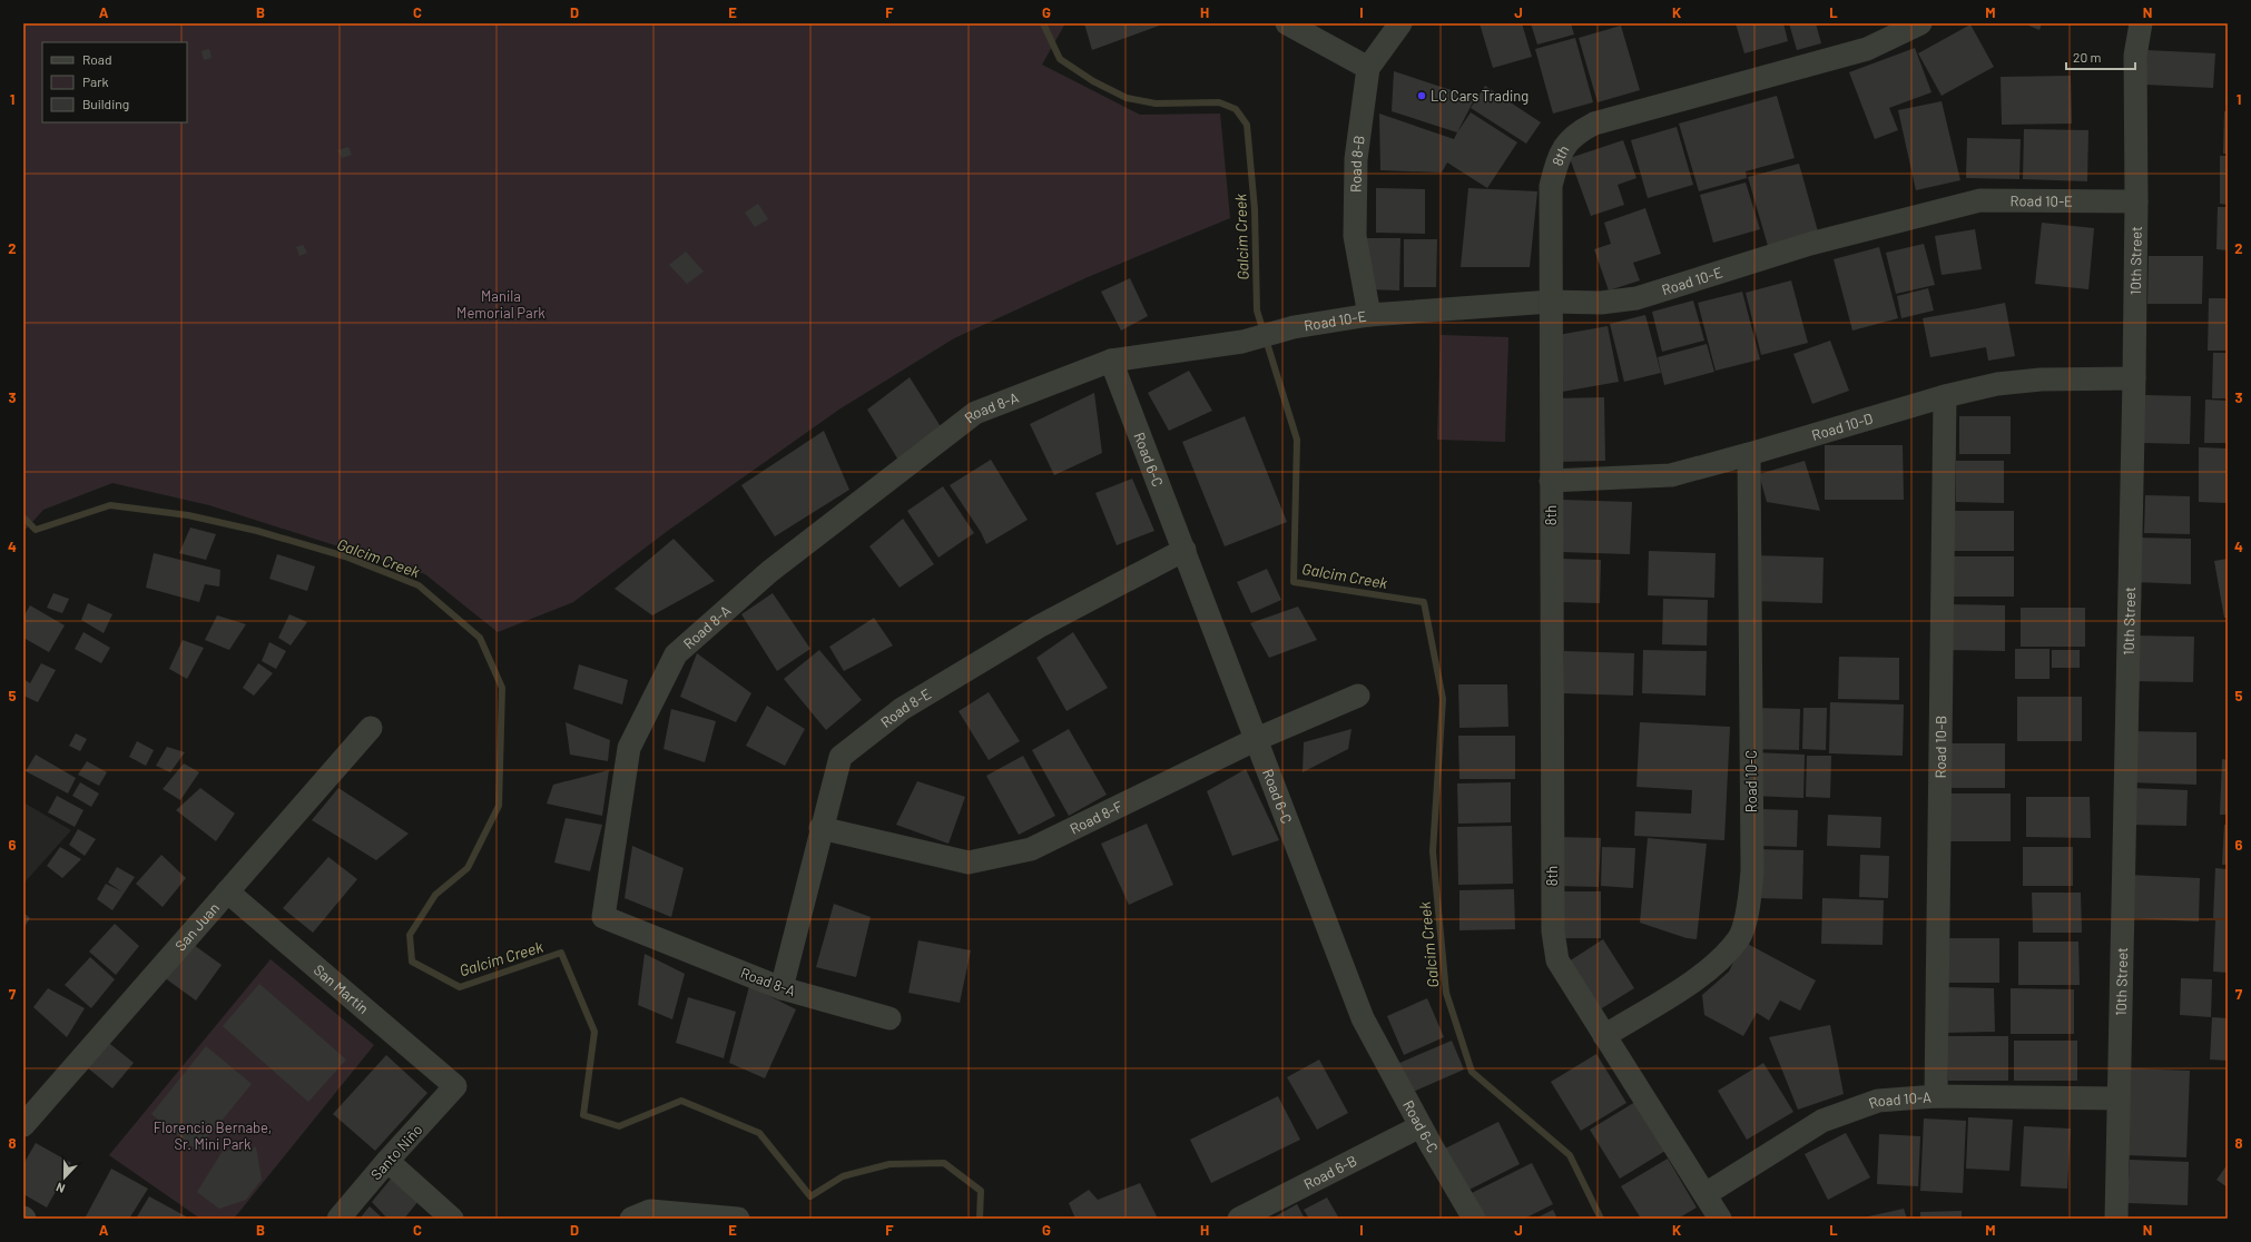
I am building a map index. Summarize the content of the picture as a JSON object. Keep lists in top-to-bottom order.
{
  "streets": {
    "street": [
      "8th",
      "Road 8-B",
      "Road 10-E",
      "10th Street",
      "Road 8-A",
      "Road 10-D",
      "Road 6-C",
      "Road 8-E",
      "Road 10-B",
      "Road 10-C",
      "Road 8-F",
      "San Juan",
      "San Martin",
      "Road 10-A",
      "Santo Niño",
      "Road 6-B"
    ]
  },
  "crossings": [
    ["8th", "Road 10-E"],
    ["8th", "Road 10-D"],
    ["8th", "Road 10-C"],
    ["8th", "Road 10-A"],
    ["Road 8-B", "Road 10-E"],
    ["Road 10-E", "10th Street"],
    ["Road 10-E", "Road 8-A"],
    ["10th Street", "Road 10-D"],
    ["10th Street", "Road 10-A"],
    ["Road 8-A", "Road 6-C"],
    ["Road 8-A", "Road 8-E"],
    ["Road 10-D", "Road 10-B"],
    ["Road 10-D", "Road 10-C"],
    ["Road 6-C", "Road 8-E"],
    ["Road 6-C", "Road 8-F"],
    ["Road 6-C", "Road 6-B"],
    ["Road 8-E", "Road 8-F"],
    ["Road 10-B", "Road 10-A"],
    ["San Juan", "San Martin"],
    ["San Martin", "Santo Niño"]
  ],
  "water": ["Galcim Creek"],
  "parks": ["Manila Memorial Park", "Florencio Bernabe, Sr. Mini Park"],
  "places": ["LC Cars Trading"],
  "legend": ["Road", "Park", "Building"],
  "scale_bar": "20 m",
  "north": "bottom",
  "grid": {
    "columns": [
      "A",
      "B",
      "C",
      "D",
      "E",
      "F",
      "G",
      "H",
      "I",
      "J",
      "K",
      "L",
      "M",
      "N"
    ],
    "rows": [
      "1",
      "2",
      "3",
      "4",
      "5",
      "6",
      "7",
      "8"
    ]
  }
}
